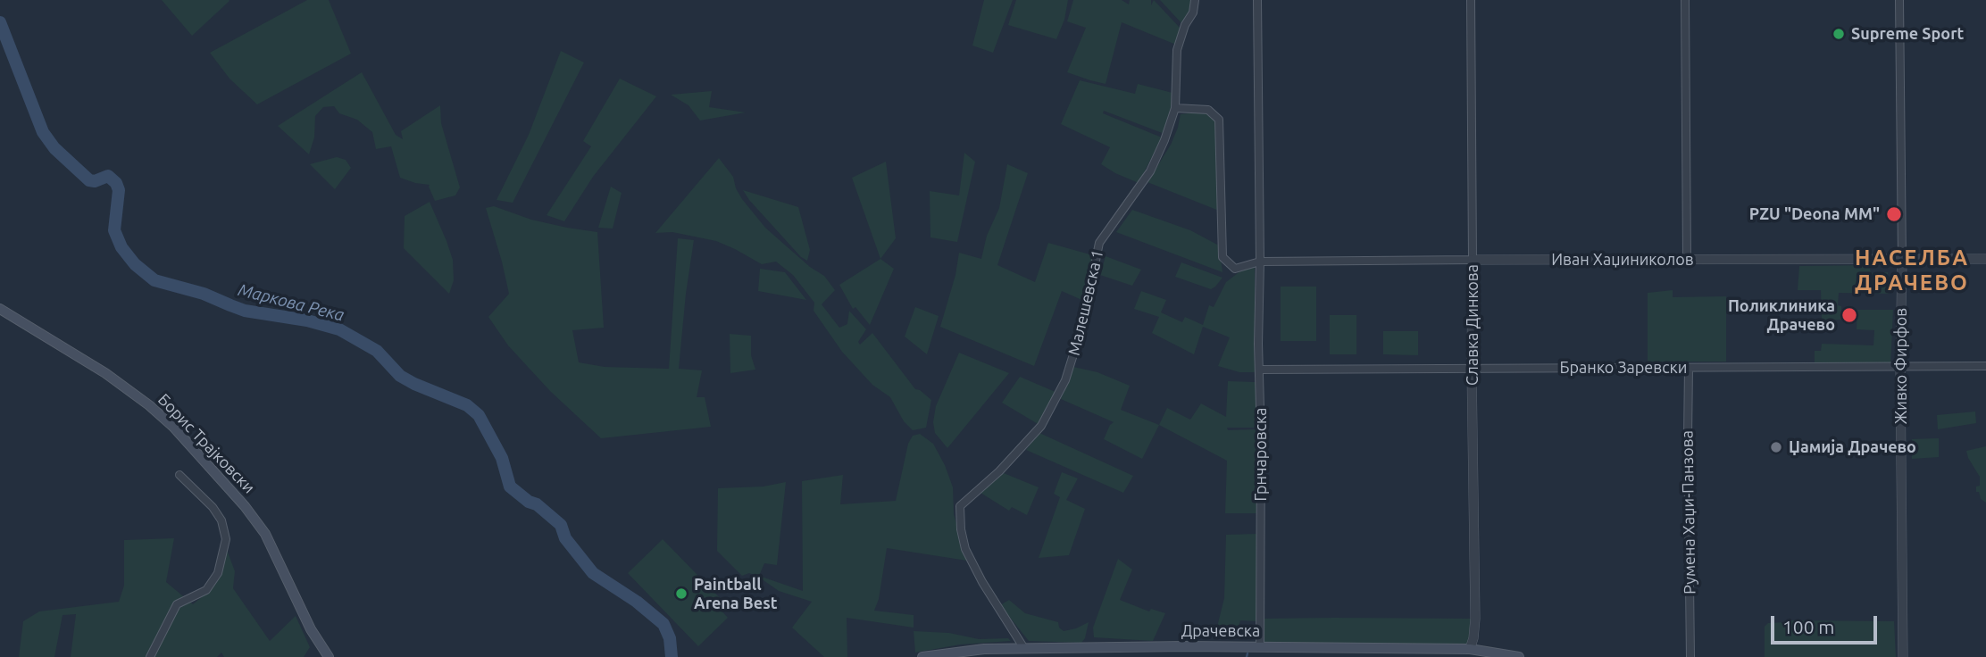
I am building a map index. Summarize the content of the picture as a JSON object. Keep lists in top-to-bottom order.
{
  "streets": {
    "main road": ["Борис Трајковски", "Драчевска"],
    "street": [
      "Иван Хаџиниколов",
      "Малешевска 1",
      "Славка Динкова",
      "Живко Фирфов",
      "Бранко Заревски",
      "Грнчаровска",
      "Румена Хаџи-Панзова"
    ]
  },
  "crossings": [
    ["Иван Хаџиниколов", "Славка Динкова"],
    ["Иван Хаџиниколов", "Живко Фирфов"],
    ["Иван Хаџиниколов", "Грнчаровска"],
    ["Малешевска 1", "Драчевска"],
    ["Славка Динкова", "Бранко Заревски"],
    ["Славка Динкова", "Драчевска"],
    ["Живко Фирфов", "Бранко Заревски"],
    ["Бранко Заревски", "Грнчаровска"],
    ["Бранко Заревски", "Румена Хаџи-Панзова"],
    ["Грнчаровска", "Драчевска"]
  ],
  "districts": ["НАСЕЛБА ДРАЧЕВО"],
  "water": ["Маркова Река"],
  "places": [
    "Supreme Sport",
    "PZU \"Deona MM\"",
    "Поликлиника Драчево",
    "Џамија Драчево",
    "Paintball Arena Best"
  ],
  "scale_bar": "100 m"
}
